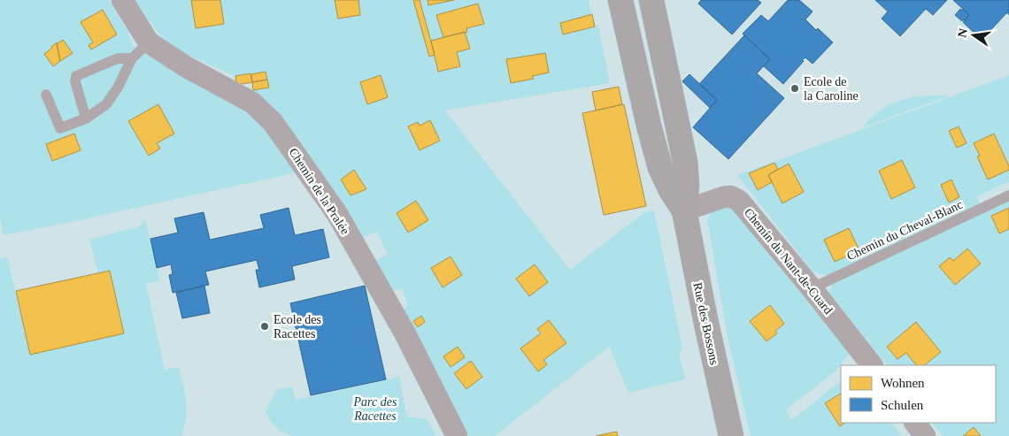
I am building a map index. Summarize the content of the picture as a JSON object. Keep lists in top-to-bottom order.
{
  "streets": {
    "street": ["Chemin de la Pralée", "Chemin du Nant-de-Cuard", "Rue des Bossons"],
    "lane": ["Chemin du Cheval-Blanc"]
  },
  "crossings": [
    ["Chemin du Cheval-Blanc", "Chemin du Nant-de-Cuard"],
    ["Chemin du Nant-de-Cuard", "Rue des Bossons"]
  ],
  "parks": ["Parc des Racettes"],
  "places": ["Ecole de la Caroline", "Ecole des Racettes"],
  "legend": ["Wohnen", "Schulen"],
  "north": "left"
}
